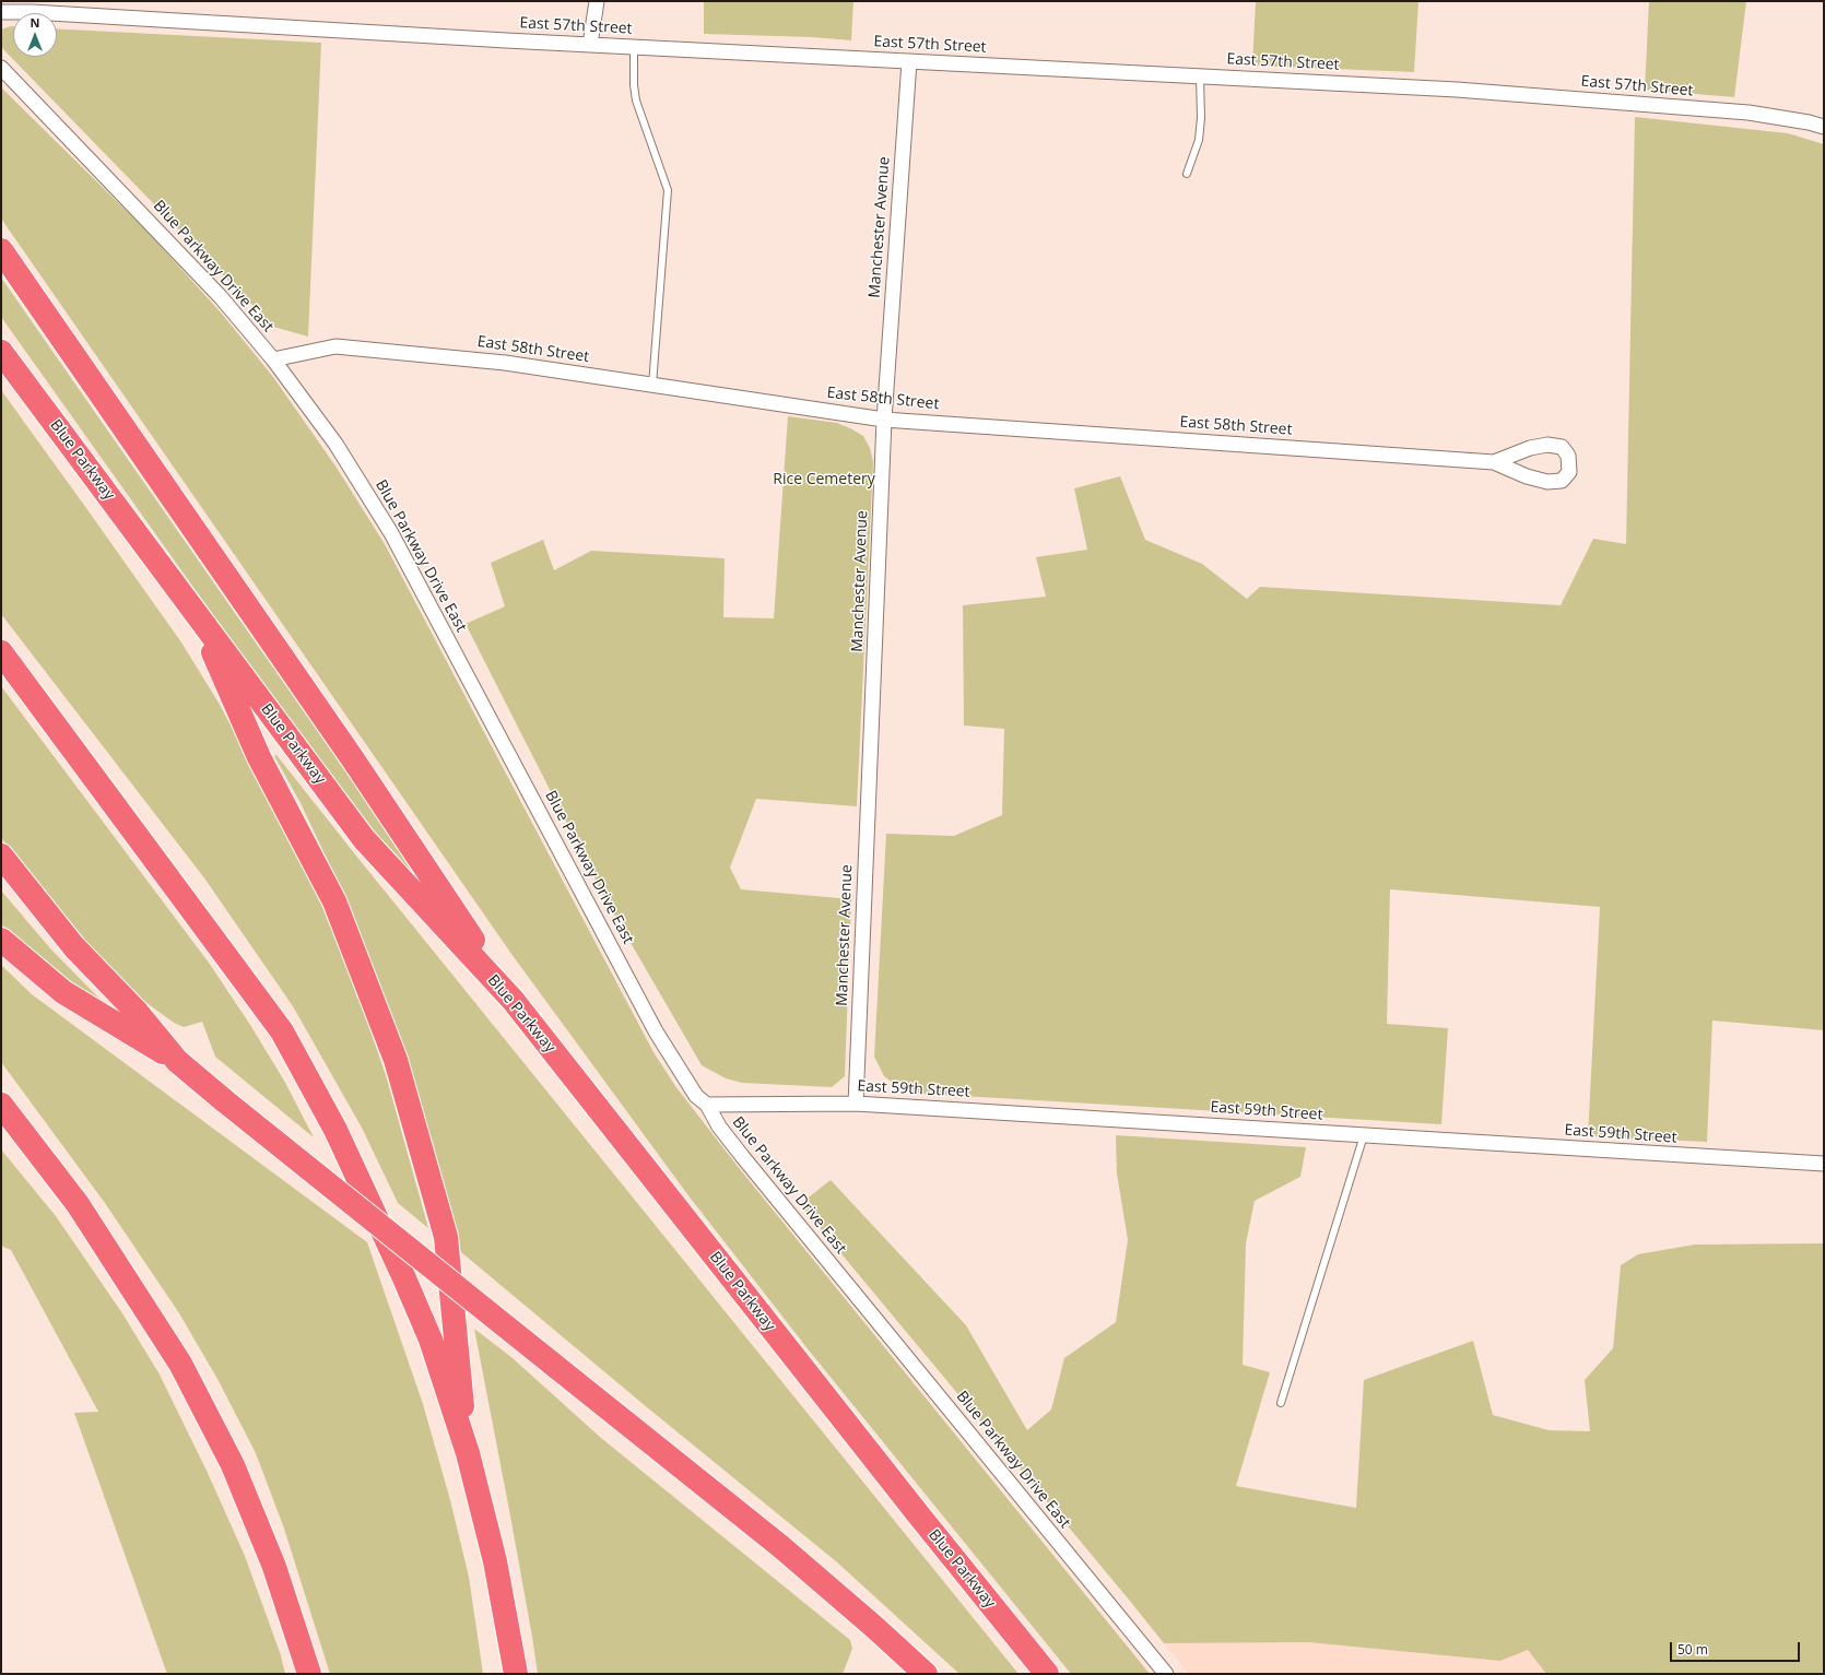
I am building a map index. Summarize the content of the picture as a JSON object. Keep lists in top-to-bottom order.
{
  "streets": {
    "highway": ["Blue Parkway"],
    "street": [
      "East 57th Street",
      "Manchester Avenue",
      "Blue Parkway Drive East",
      "East 58th Street",
      "East 59th Street"
    ]
  },
  "crossings": [
    ["East 57th Street", "Manchester Avenue"],
    ["Manchester Avenue", "East 58th Street"],
    ["Manchester Avenue", "East 59th Street"],
    ["Blue Parkway Drive East", "East 58th Street"],
    ["Blue Parkway Drive East", "East 59th Street"]
  ],
  "parks": ["Rice Cemetery"],
  "scale_bar": "50 m",
  "north": "top"
}
